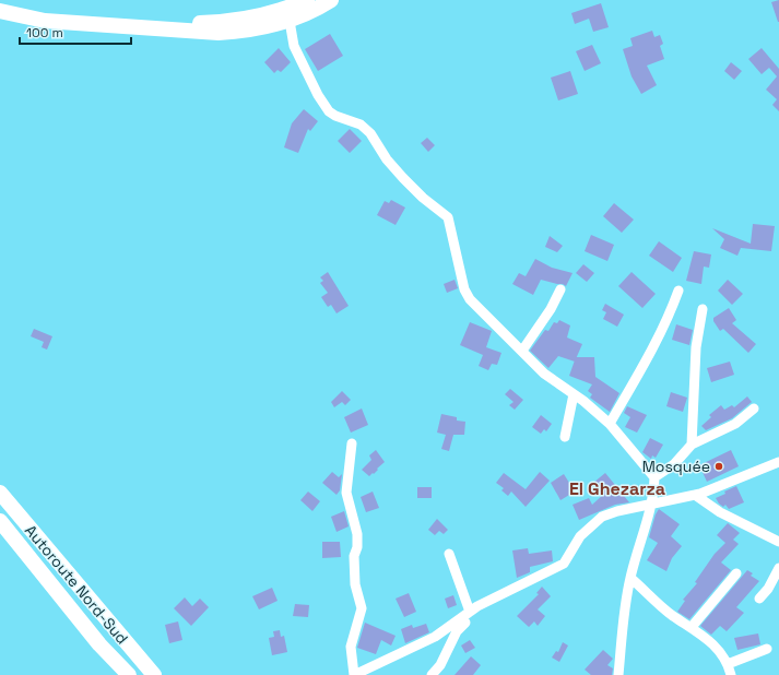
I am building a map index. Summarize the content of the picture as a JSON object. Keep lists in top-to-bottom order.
{
  "streets": {
    "highway": ["Autoroute Nord-Sud"]
  },
  "districts": ["El Ghezarza"],
  "places": ["Mosquée"],
  "scale_bar": "100 m"
}
